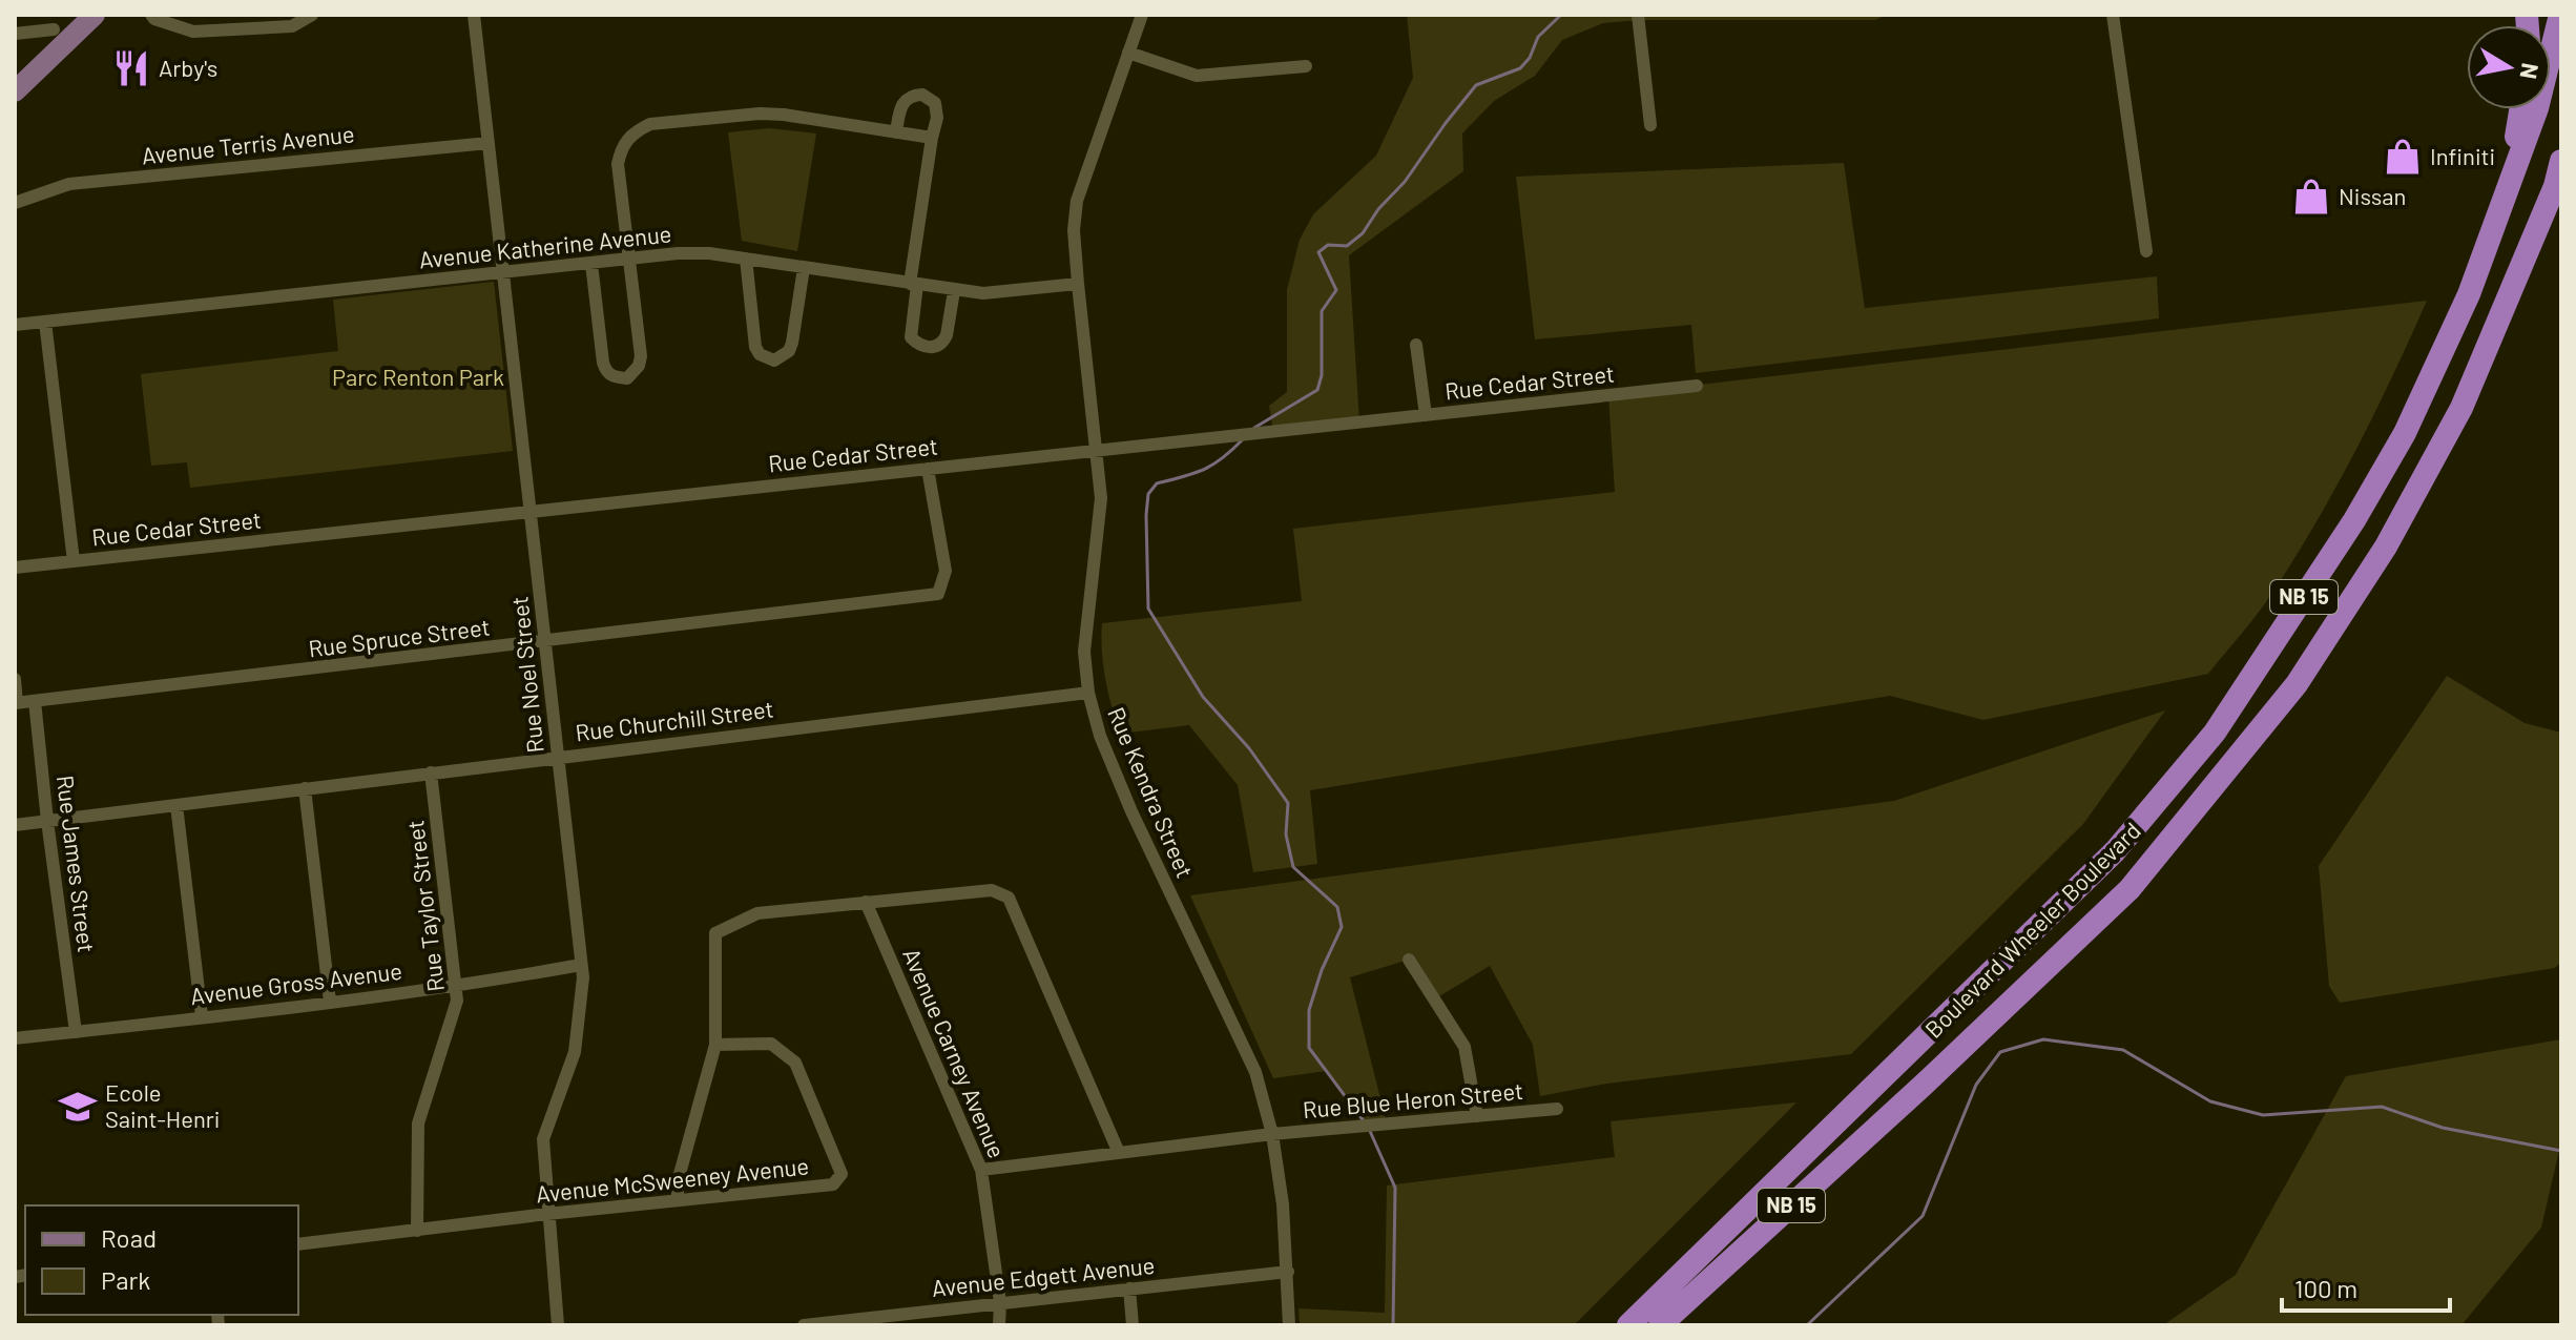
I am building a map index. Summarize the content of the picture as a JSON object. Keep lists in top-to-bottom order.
{
  "streets": {
    "highway": ["NB 15", "Boulevard Wheeler Boulevard"],
    "street": [
      "Avenue Terris Avenue",
      "Avenue Katherine Avenue",
      "Rue Cedar Street",
      "Rue Spruce Street",
      "Rue Noel Street",
      "Rue Churchill Street",
      "Rue Kendra Street",
      "Rue James Street",
      "Rue Taylor Street",
      "Avenue Gross Avenue",
      "Avenue Carney Avenue",
      "Rue Blue Heron Street",
      "Avenue McSweeney Avenue",
      "Avenue Edgett Avenue"
    ]
  },
  "crossings": [
    ["Avenue Terris Avenue", "Rue Noel Street"],
    ["Avenue Katherine Avenue", "Rue Noel Street"],
    ["Avenue Katherine Avenue", "Rue Kendra Street"],
    ["Rue Cedar Street", "Rue Spruce Street"],
    ["Rue Cedar Street", "Rue Noel Street"],
    ["Rue Cedar Street", "Rue Kendra Street"],
    ["Rue Spruce Street", "Rue Noel Street"],
    ["Rue Spruce Street", "Rue James Street"],
    ["Rue Noel Street", "Rue Churchill Street"],
    ["Rue Noel Street", "Avenue Gross Avenue"],
    ["Rue Noel Street", "Avenue McSweeney Avenue"],
    ["Rue Churchill Street", "Rue Kendra Street"],
    ["Rue Churchill Street", "Rue James Street"],
    ["Rue Churchill Street", "Rue Taylor Street"],
    ["Rue Kendra Street", "Rue Blue Heron Street"],
    ["Rue Kendra Street", "Avenue Edgett Avenue"],
    ["Rue James Street", "Avenue Gross Avenue"],
    ["Rue Taylor Street", "Avenue Gross Avenue"],
    ["Rue Taylor Street", "Avenue McSweeney Avenue"],
    ["Avenue Carney Avenue", "Rue Blue Heron Street"],
    ["Avenue Carney Avenue", "Avenue Edgett Avenue"]
  ],
  "parks": ["Parc Renton Park"],
  "places": {
    "restaurant": ["Arby's"],
    "shop": ["Infiniti", "Nissan"],
    "school or university": ["Ecole Saint-Henri"]
  },
  "legend": ["Road", "Park"],
  "scale_bar": "100 m",
  "north": "right"
}
